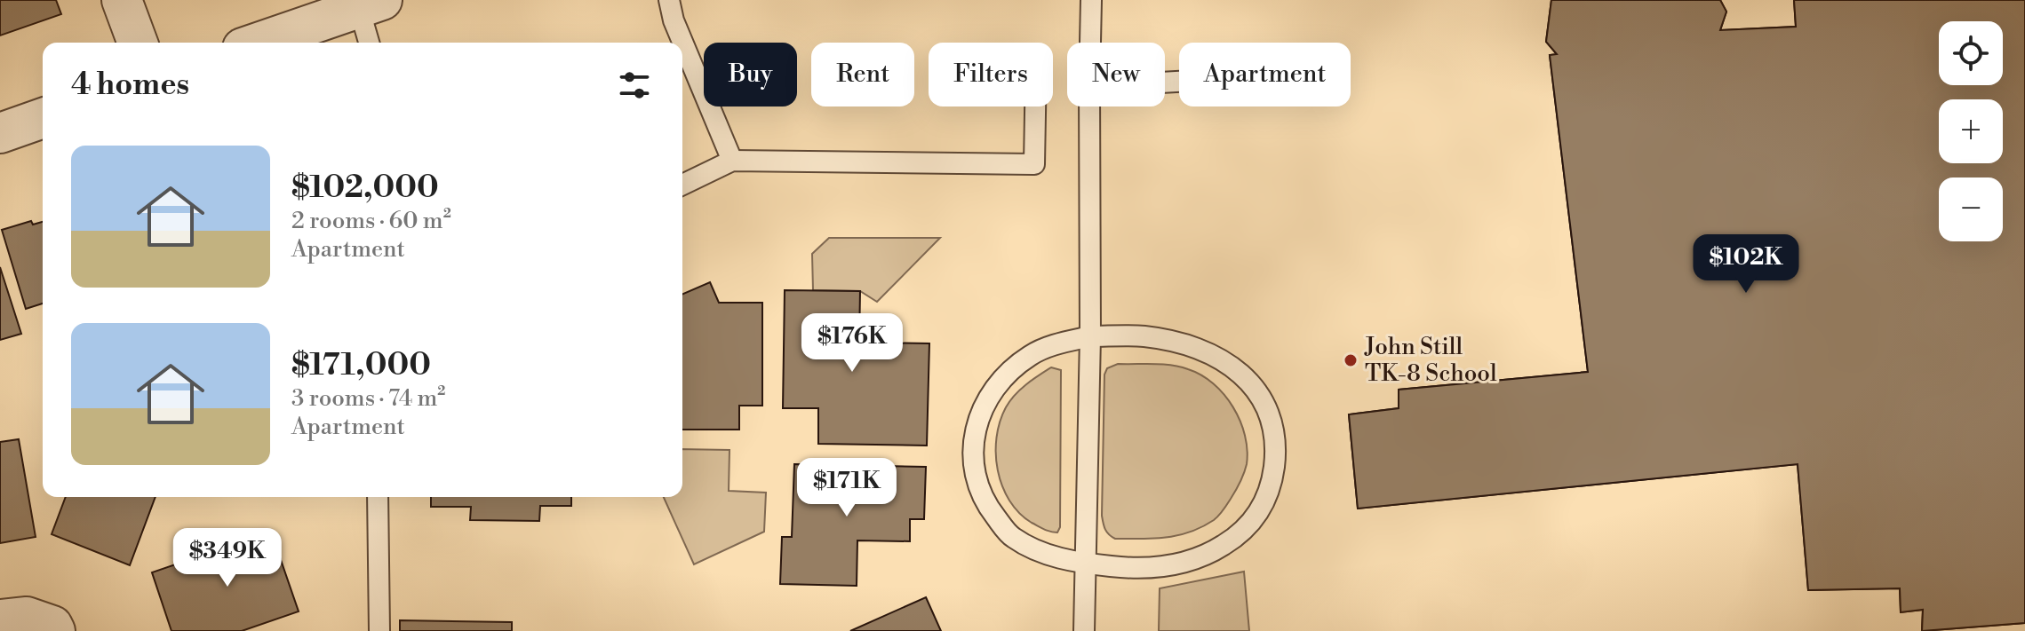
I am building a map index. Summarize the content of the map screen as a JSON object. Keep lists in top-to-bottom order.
{
  "places": ["John Still TK-8 School"],
  "page": {
    "map_buttons": ["+", "−"],
    "chip": [
      "Buy",
      "Rent",
      "Filters",
      "New",
      "Apartment"
    ],
    "heading": "4 homes",
    "list": [
      {
        "name": "$102,000",
        "note": "2 rooms · 60 m² · Apartment"
      },
      {
        "name": "$171,000",
        "note": "3 rooms · 74 m² · Apartment"
      }
    ],
    "price": [
      "$102K",
      "$176K",
      "$171K",
      "$349K"
    ]
  }
}
